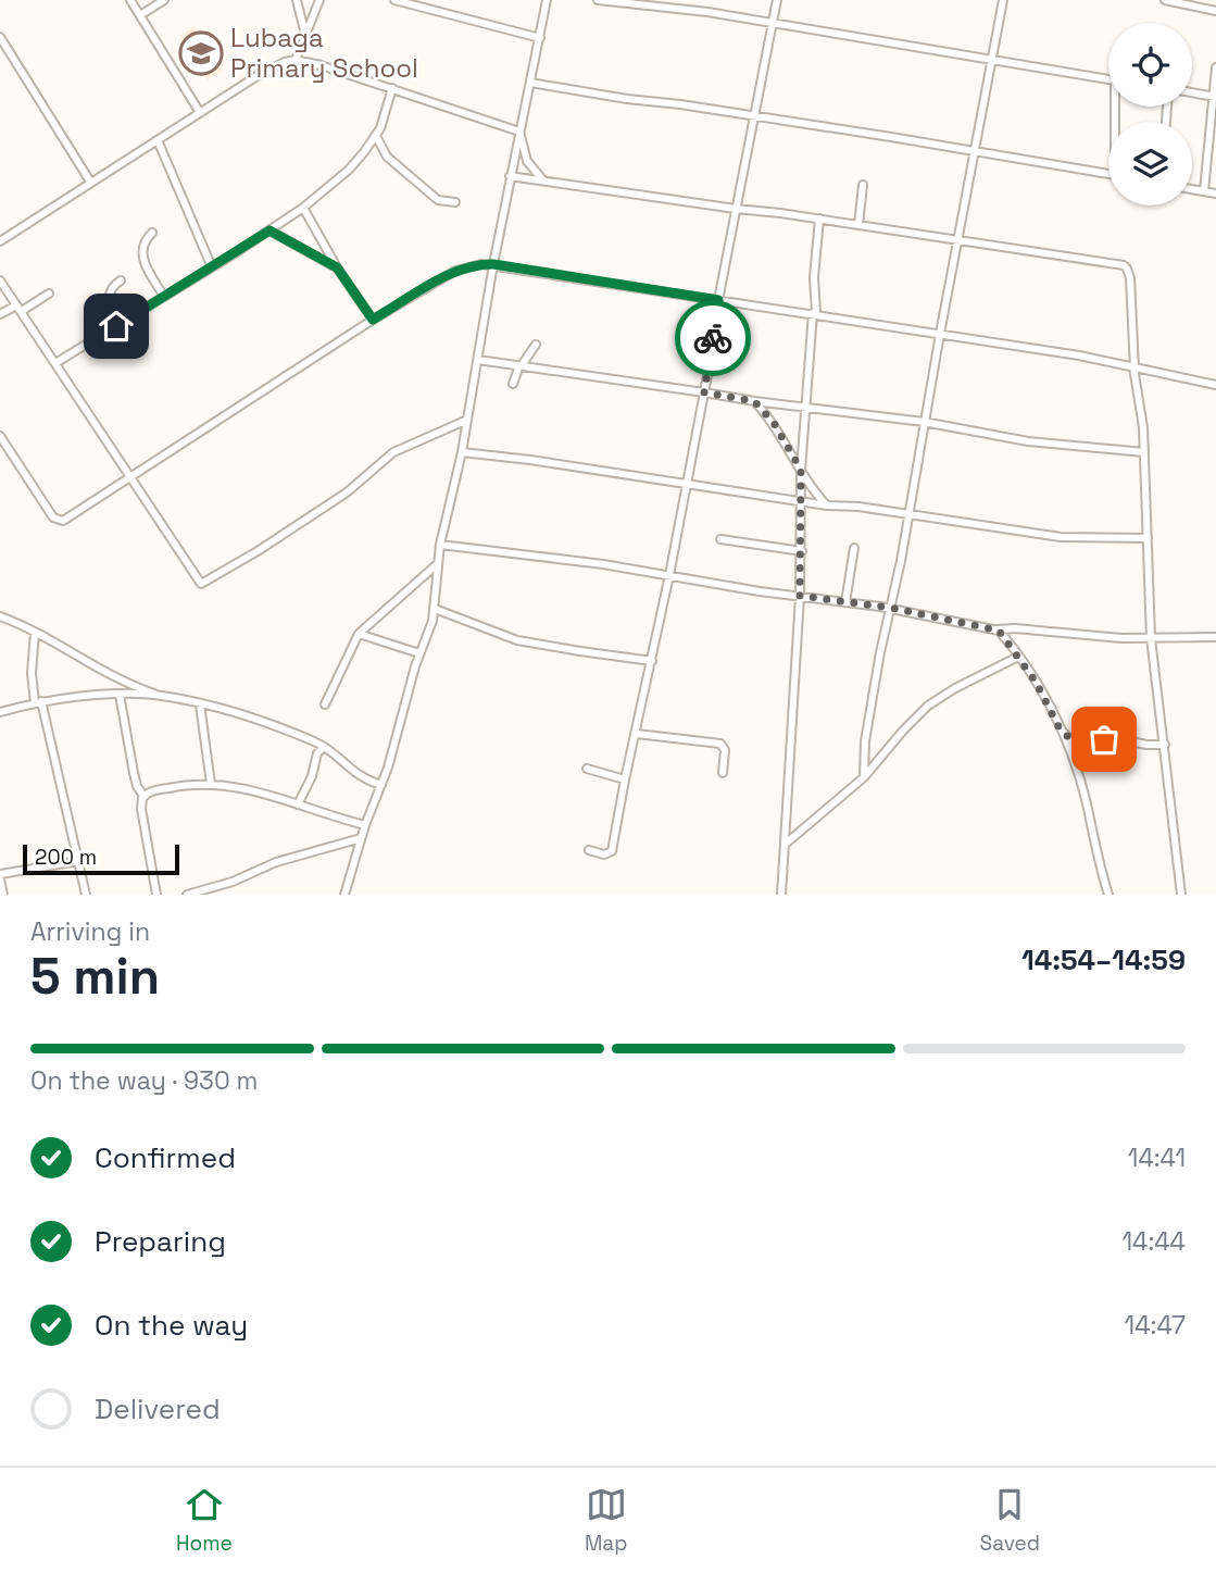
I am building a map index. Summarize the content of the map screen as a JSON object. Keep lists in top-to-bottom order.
{
  "places": {
    "school or university": ["Lubaga Primary School"]
  },
  "scale_bar": "200 m",
  "page": {
    "scale": "200 m",
    "heading": ["5 min", "Arriving in", "14:54–14:59"],
    "bar": "On the way · 930 m",
    "list": [
      ["Confirmed", "14:41"],
      ["Preparing", "14:44"],
      ["On the way", "14:47"],
      "Delivered"
    ],
    "tabs": ["Home", "Map", "Saved"]
  }
}
